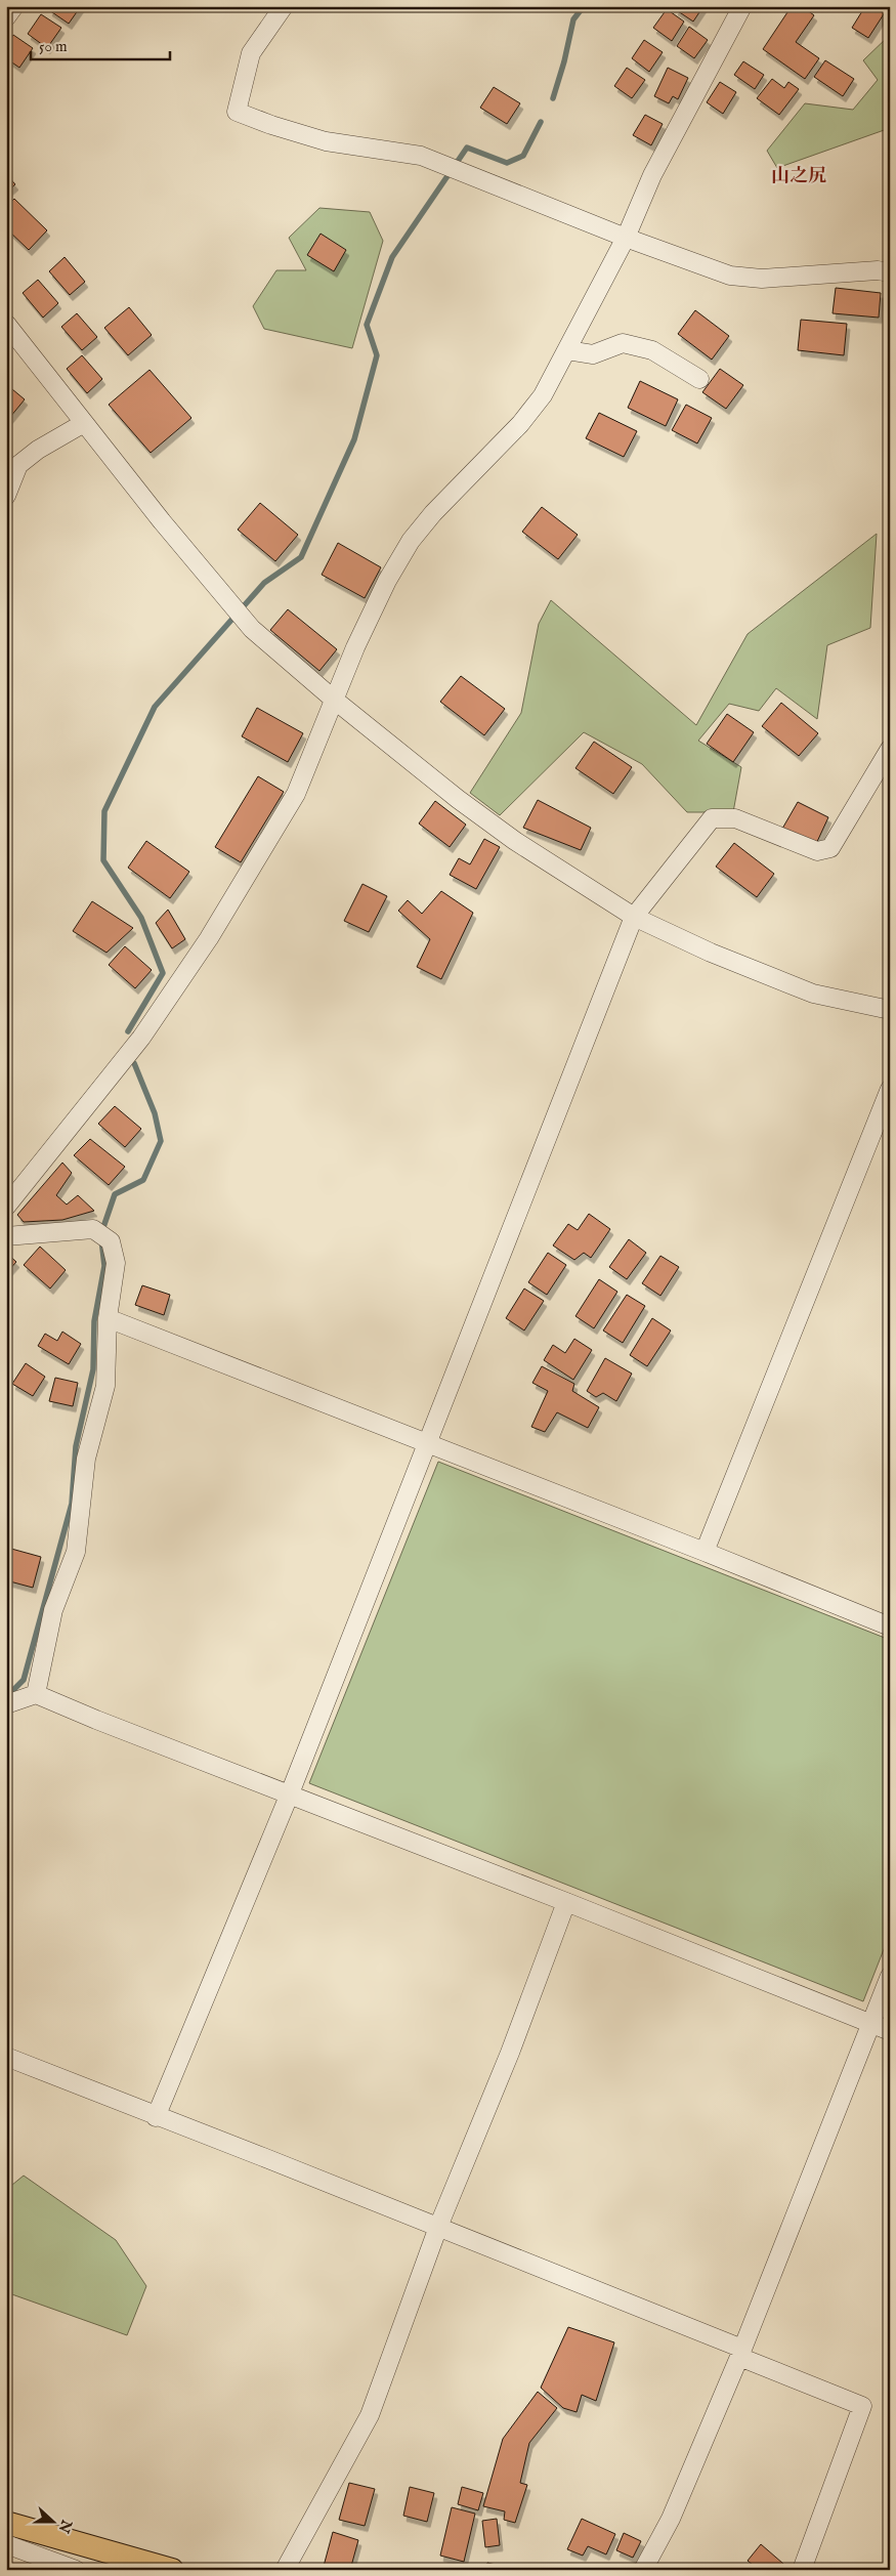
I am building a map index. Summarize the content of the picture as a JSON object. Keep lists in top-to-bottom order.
{
  "districts": ["山之尻"],
  "scale_bar": "50 m",
  "north": "right"
}
